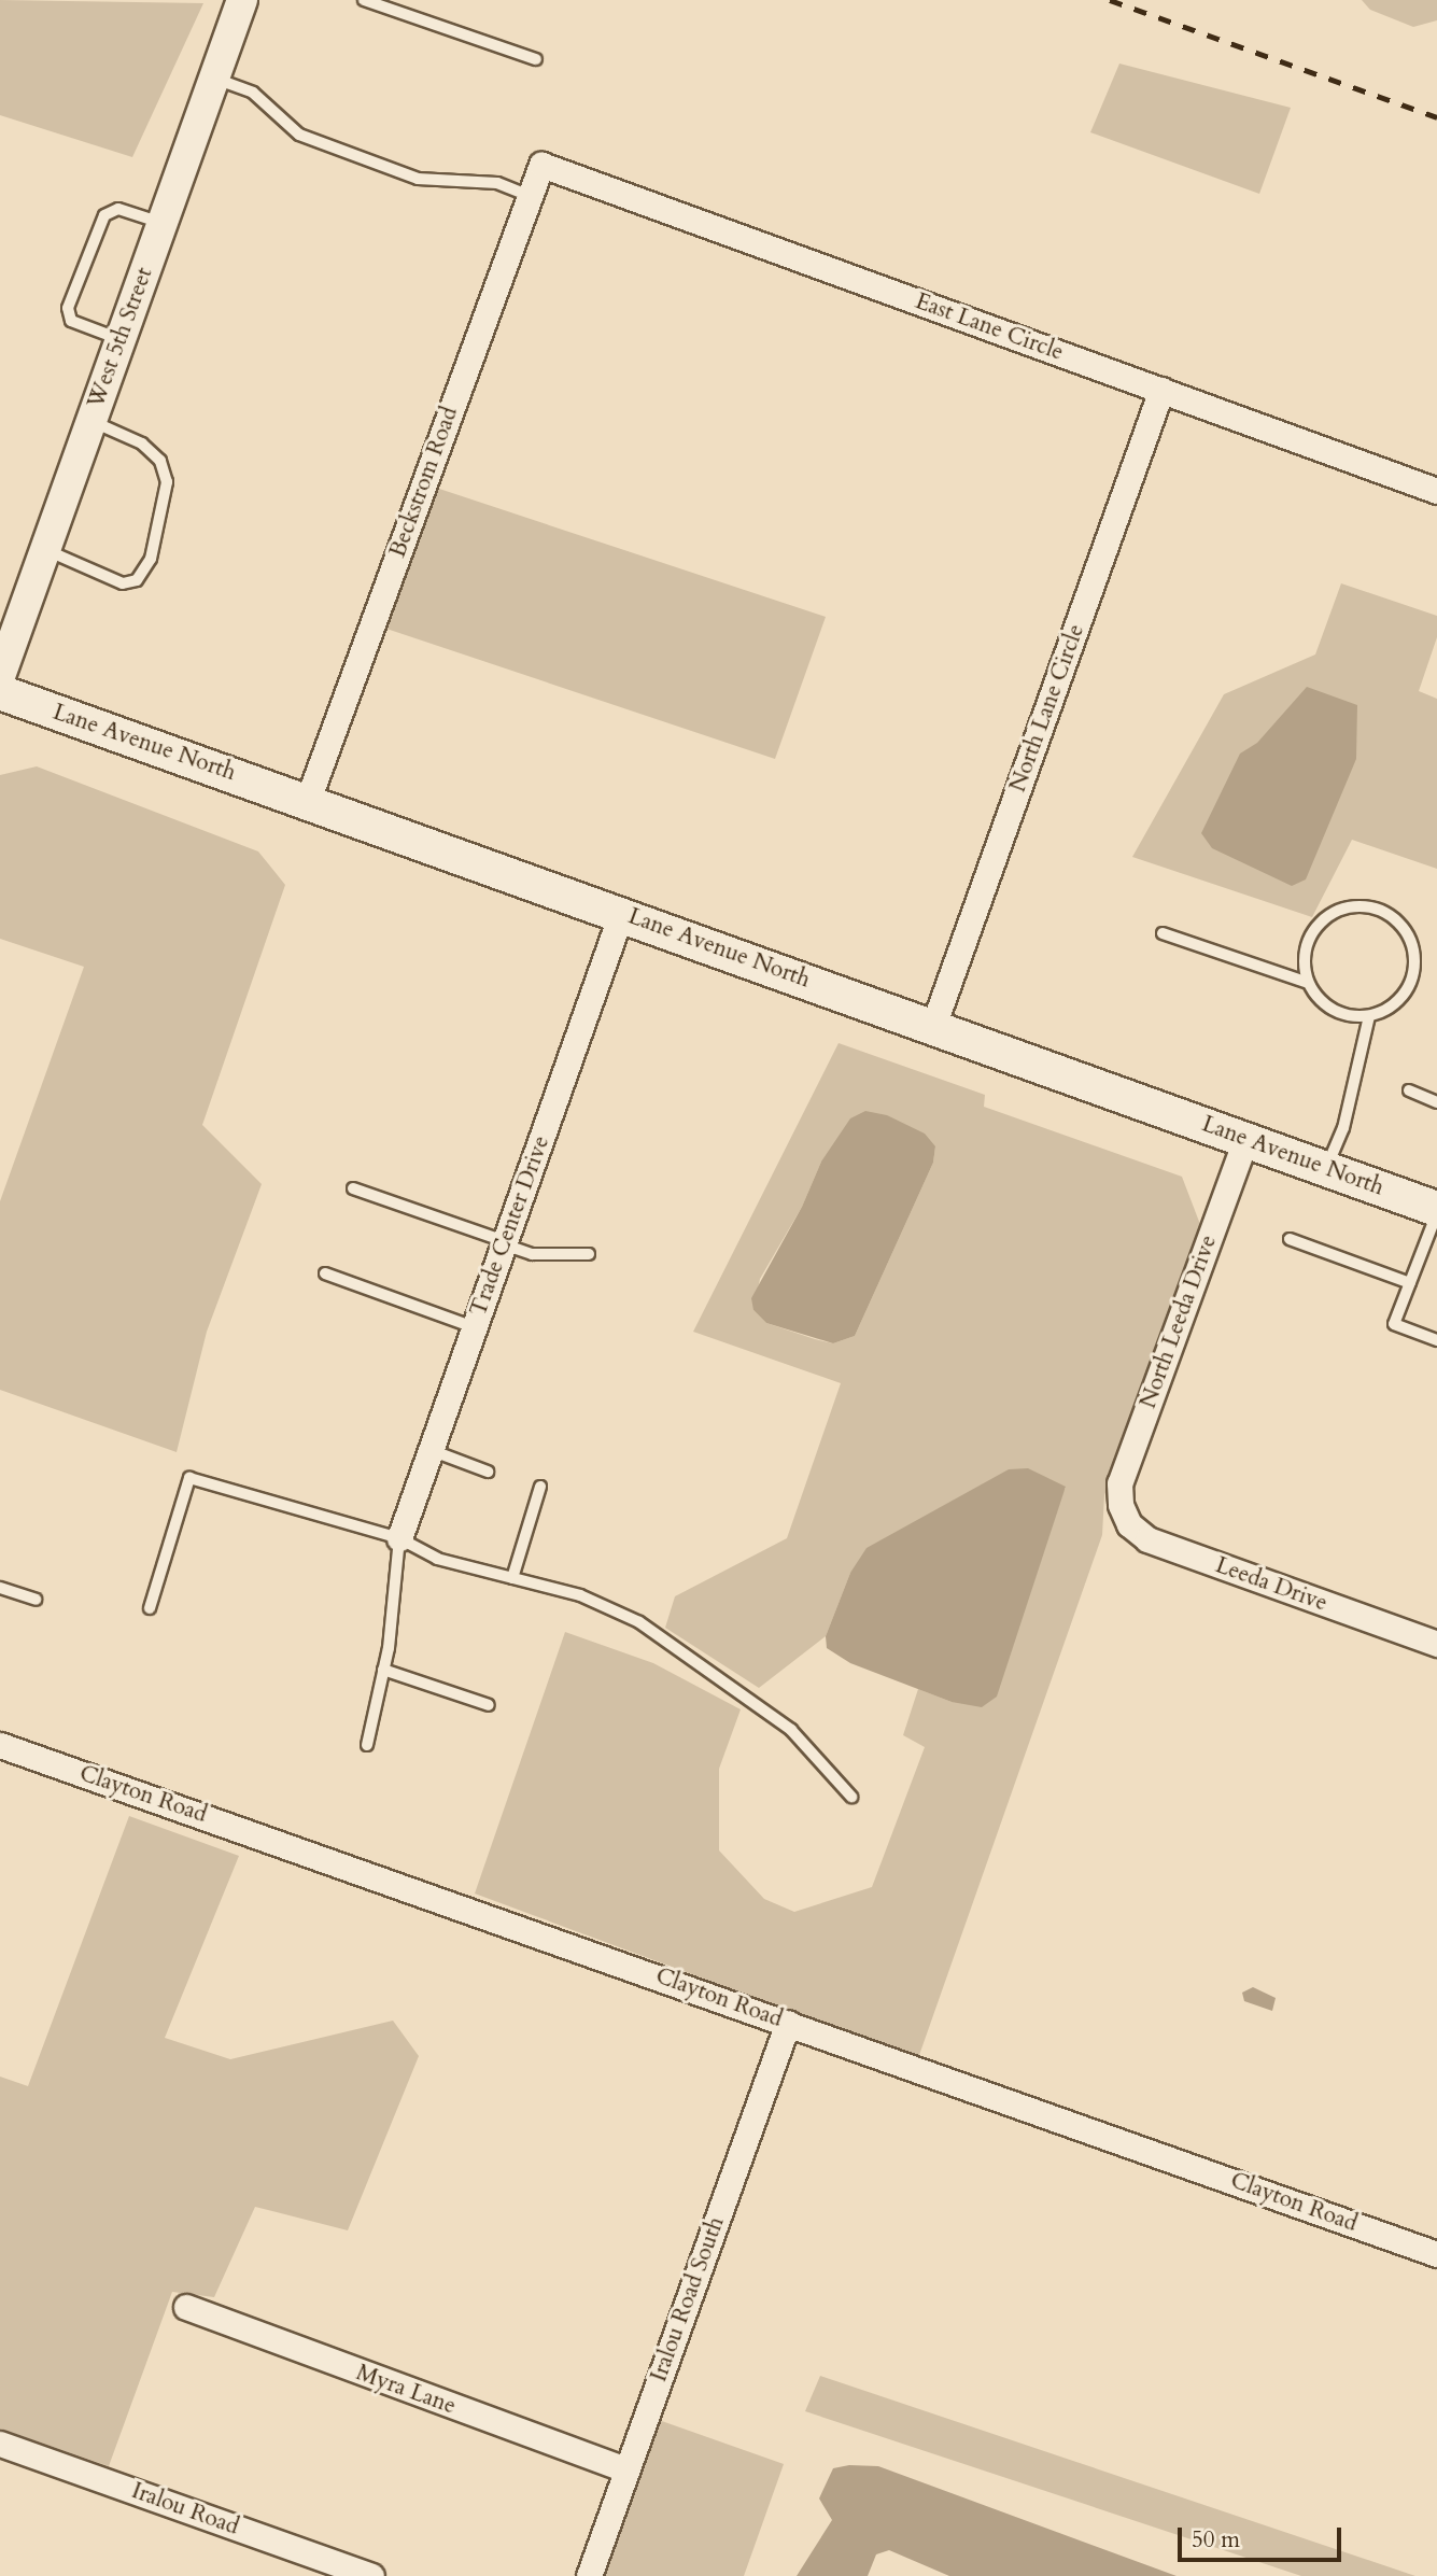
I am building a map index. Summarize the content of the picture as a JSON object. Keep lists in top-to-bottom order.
{
  "streets": {
    "main road": ["Lane Avenue North"],
    "street": [
      "East Lane Circle",
      "West 5th Street",
      "Beckstrom Road",
      "North Lane Circle",
      "Trade Center Drive",
      "North Leeda Drive",
      "Leeda Drive",
      "Clayton Road",
      "Iralou Road South",
      "Myra Lane",
      "Iralou Road"
    ]
  },
  "crossings": [
    ["East Lane Circle", "Beckstrom Road"],
    ["East Lane Circle", "North Lane Circle"],
    ["Beckstrom Road", "Lane Avenue North"],
    ["North Lane Circle", "Lane Avenue North"],
    ["Lane Avenue North", "Trade Center Drive"],
    ["Lane Avenue North", "North Leeda Drive"],
    ["North Leeda Drive", "Leeda Drive"],
    ["Clayton Road", "Iralou Road South"],
    ["Iralou Road South", "Myra Lane"]
  ],
  "scale_bar": "50 m"
}
